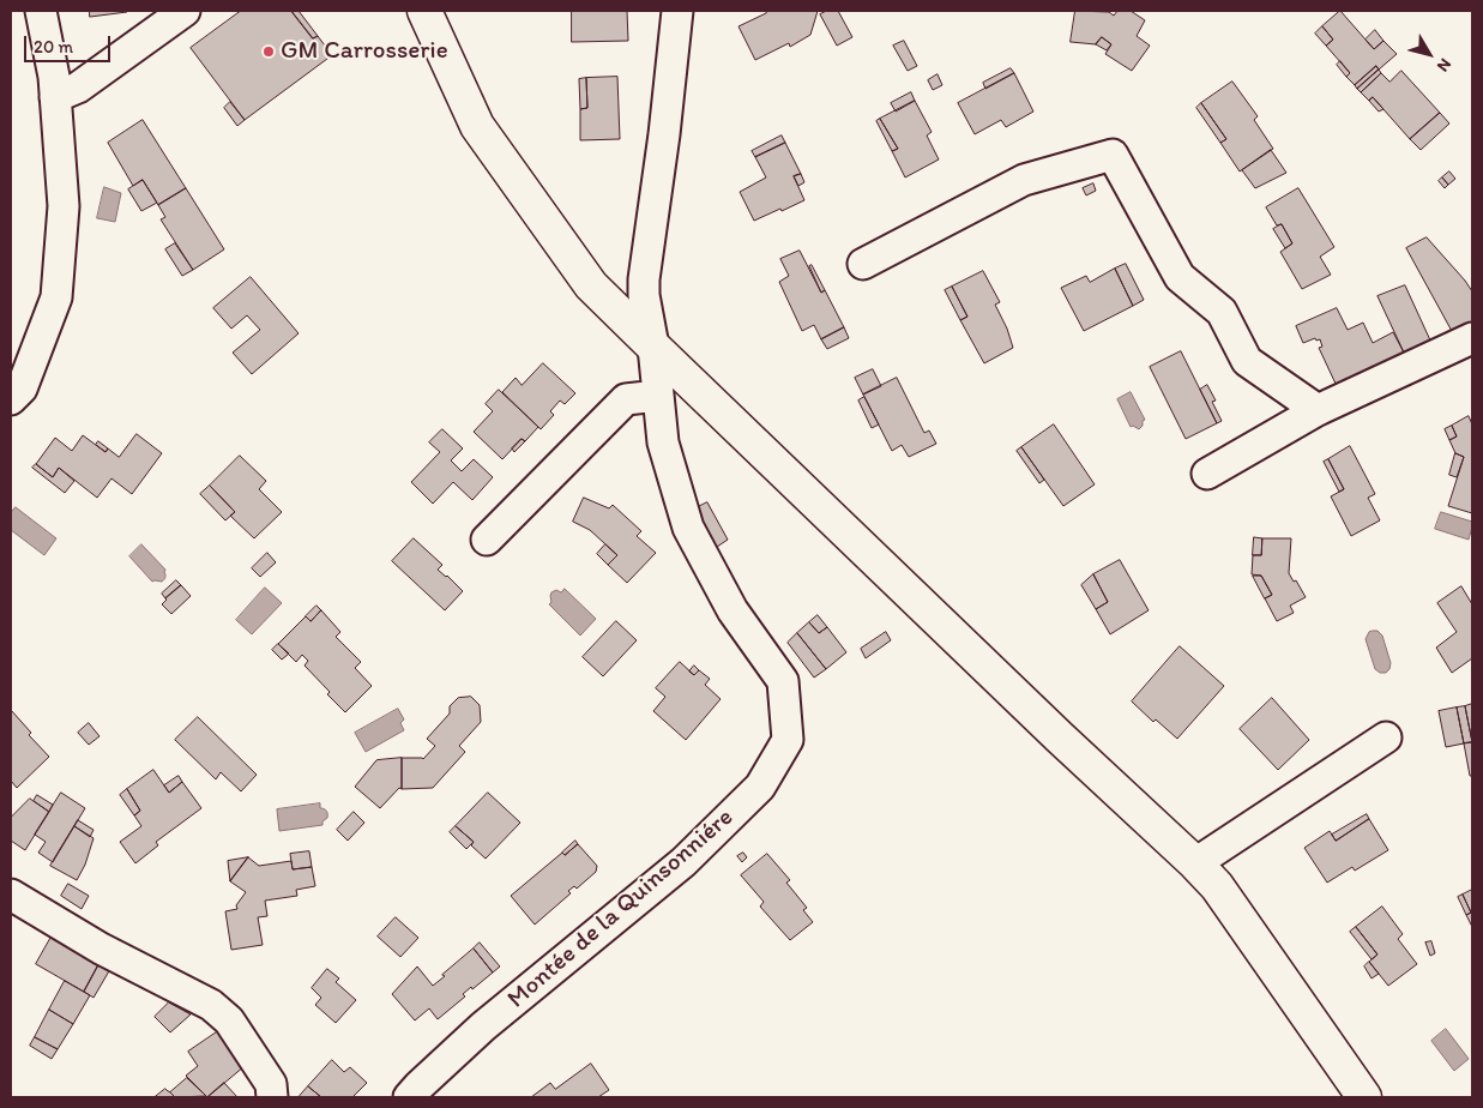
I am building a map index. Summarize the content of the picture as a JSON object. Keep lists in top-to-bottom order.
{
  "streets": {
    "street": ["Montée de la Quinsonniére"]
  },
  "places": ["GM Carrosserie"],
  "scale_bar": "20 m",
  "north": "bottom right"
}
